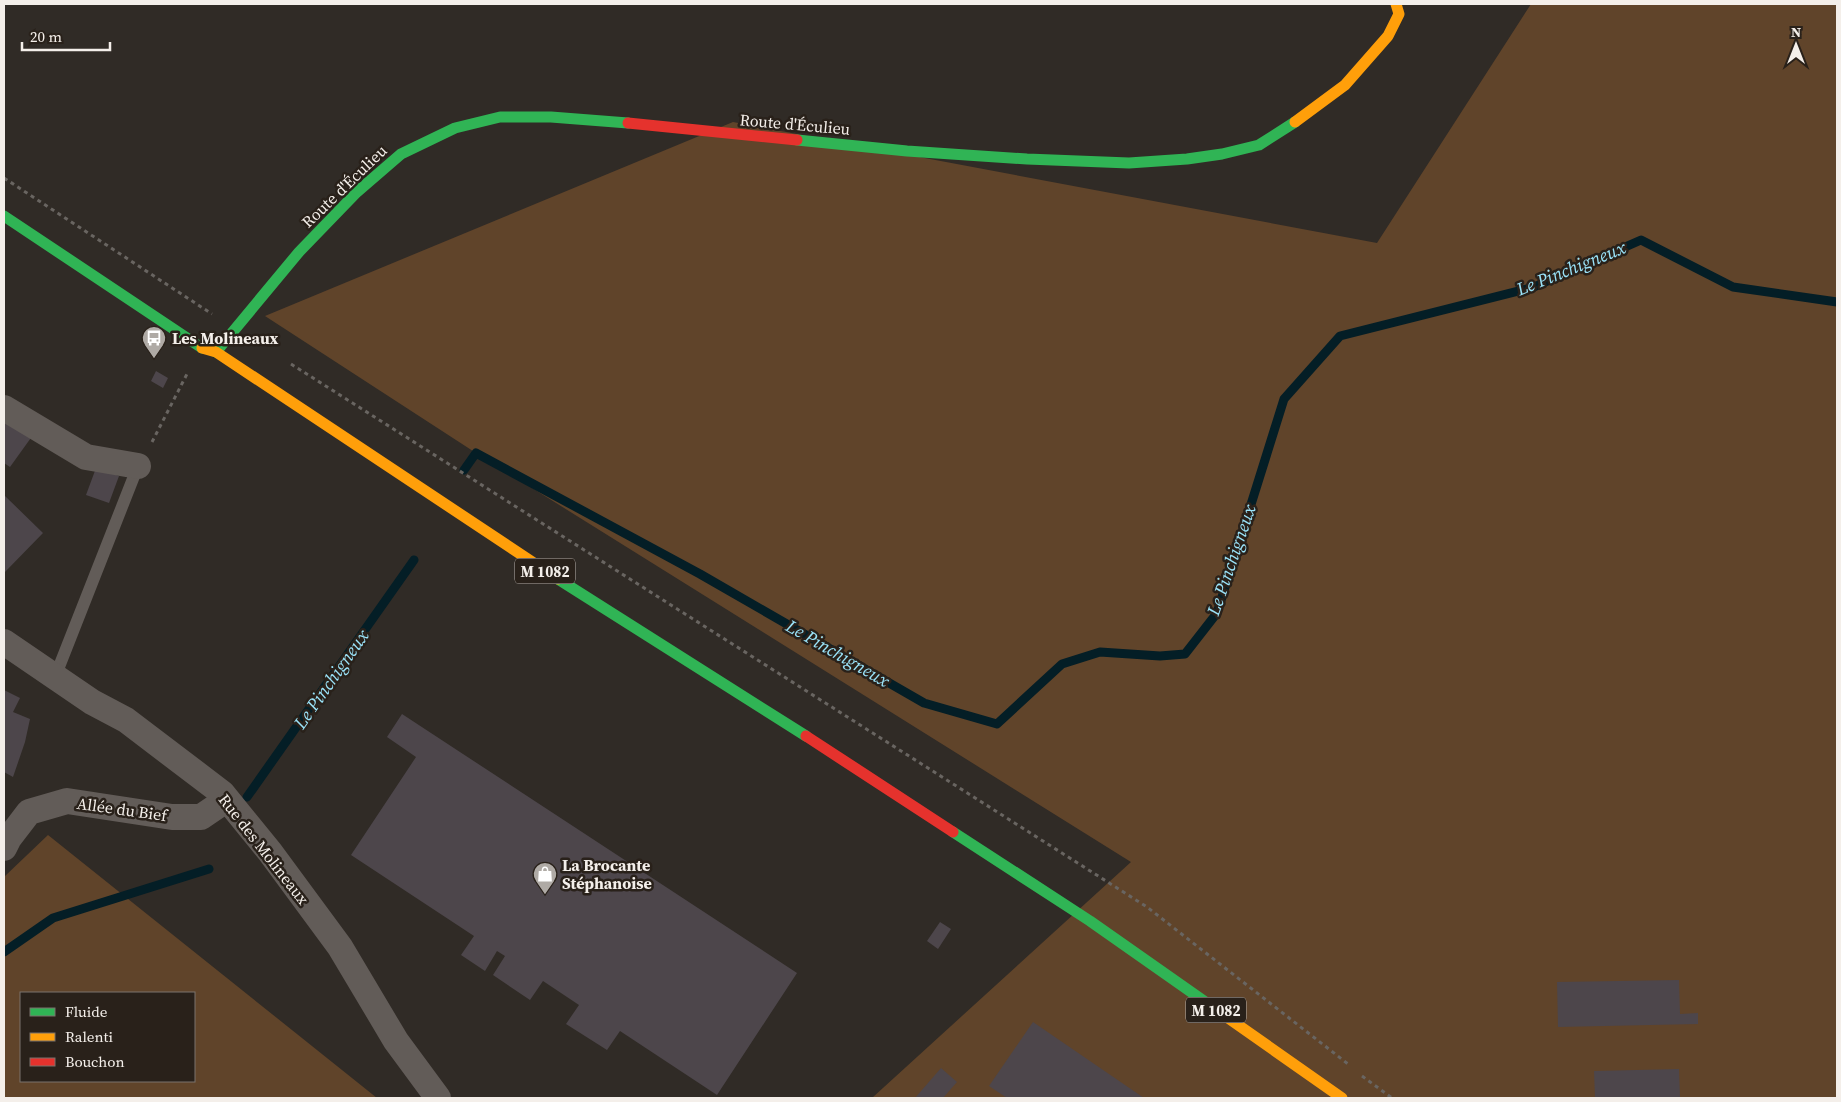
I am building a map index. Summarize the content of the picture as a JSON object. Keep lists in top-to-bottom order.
{
  "streets": {
    "main road": ["Route d'Éculieu", "M 1082"],
    "street": ["Allée du Bief", "Rue des Molineaux"]
  },
  "crossings": [
    ["Route d'Éculieu", "M 1082"],
    ["Allée du Bief", "Rue des Molineaux"]
  ],
  "water": ["Le Pinchigneux"],
  "places": {
    "bus stop": ["Les Molineaux"],
    "shop": ["La Brocante Stéphanoise"]
  },
  "legend": ["Fluide", "Ralenti", "Bouchon"],
  "scale_bar": "20 m",
  "north": "top"
}
